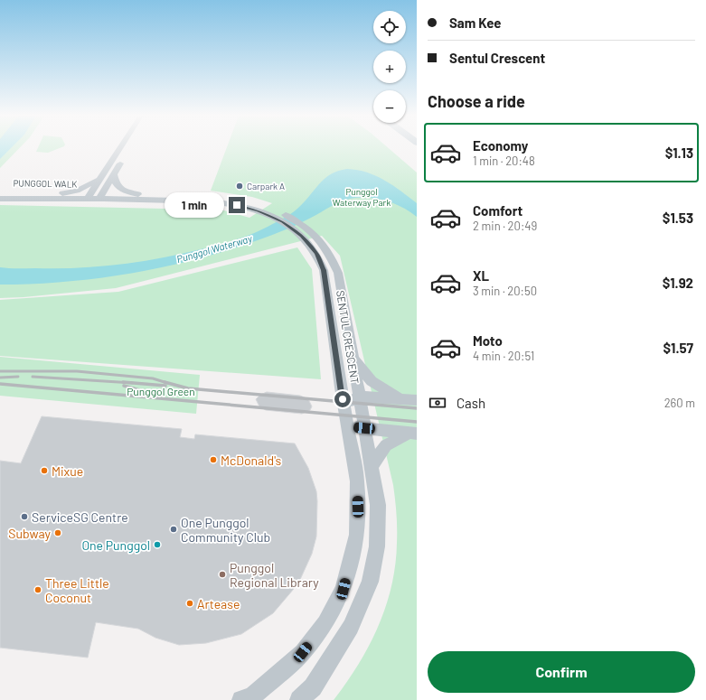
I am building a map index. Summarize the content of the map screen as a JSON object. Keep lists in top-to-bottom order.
{
  "streets": {
    "street": ["PUNGGOL WALK", "SENTUL CRESCENT"]
  },
  "crossings": [
    ["PUNGGOL WALK", "SENTUL CRESCENT"]
  ],
  "water": ["Punggol Waterway"],
  "parks": ["Punggol Waterway Park", "Punggol Green"],
  "places": [
    "Carpark A",
    "McDonald's",
    "Mixue",
    "ServiceSG Centre",
    "One Punggol Community Club",
    "Subway",
    "One Punggol",
    "Punggol Regional Library",
    "Three Little Coconut",
    "Artease"
  ],
  "page": {
    "banner": ["Sam Kee", "Sentul Crescent"],
    "map_buttons": ["+", "−"],
    "heading": "Choose a ride",
    "list": [
      {
        "name": "Economy",
        "note": "1 min · 20:48",
        "value": "$1.13"
      },
      {
        "name": "Comfort",
        "note": "2 min · 20:49",
        "value": "$1.53"
      },
      {
        "name": "XL",
        "note": "3 min · 20:50",
        "value": "$1.92"
      },
      {
        "name": "Moto",
        "note": "4 min · 20:51",
        "value": "$1.57"
      }
    ],
    "bubble": "1 min",
    "pay": ["Cash", "260 m"],
    "buttons": "Confirm"
  }
}
